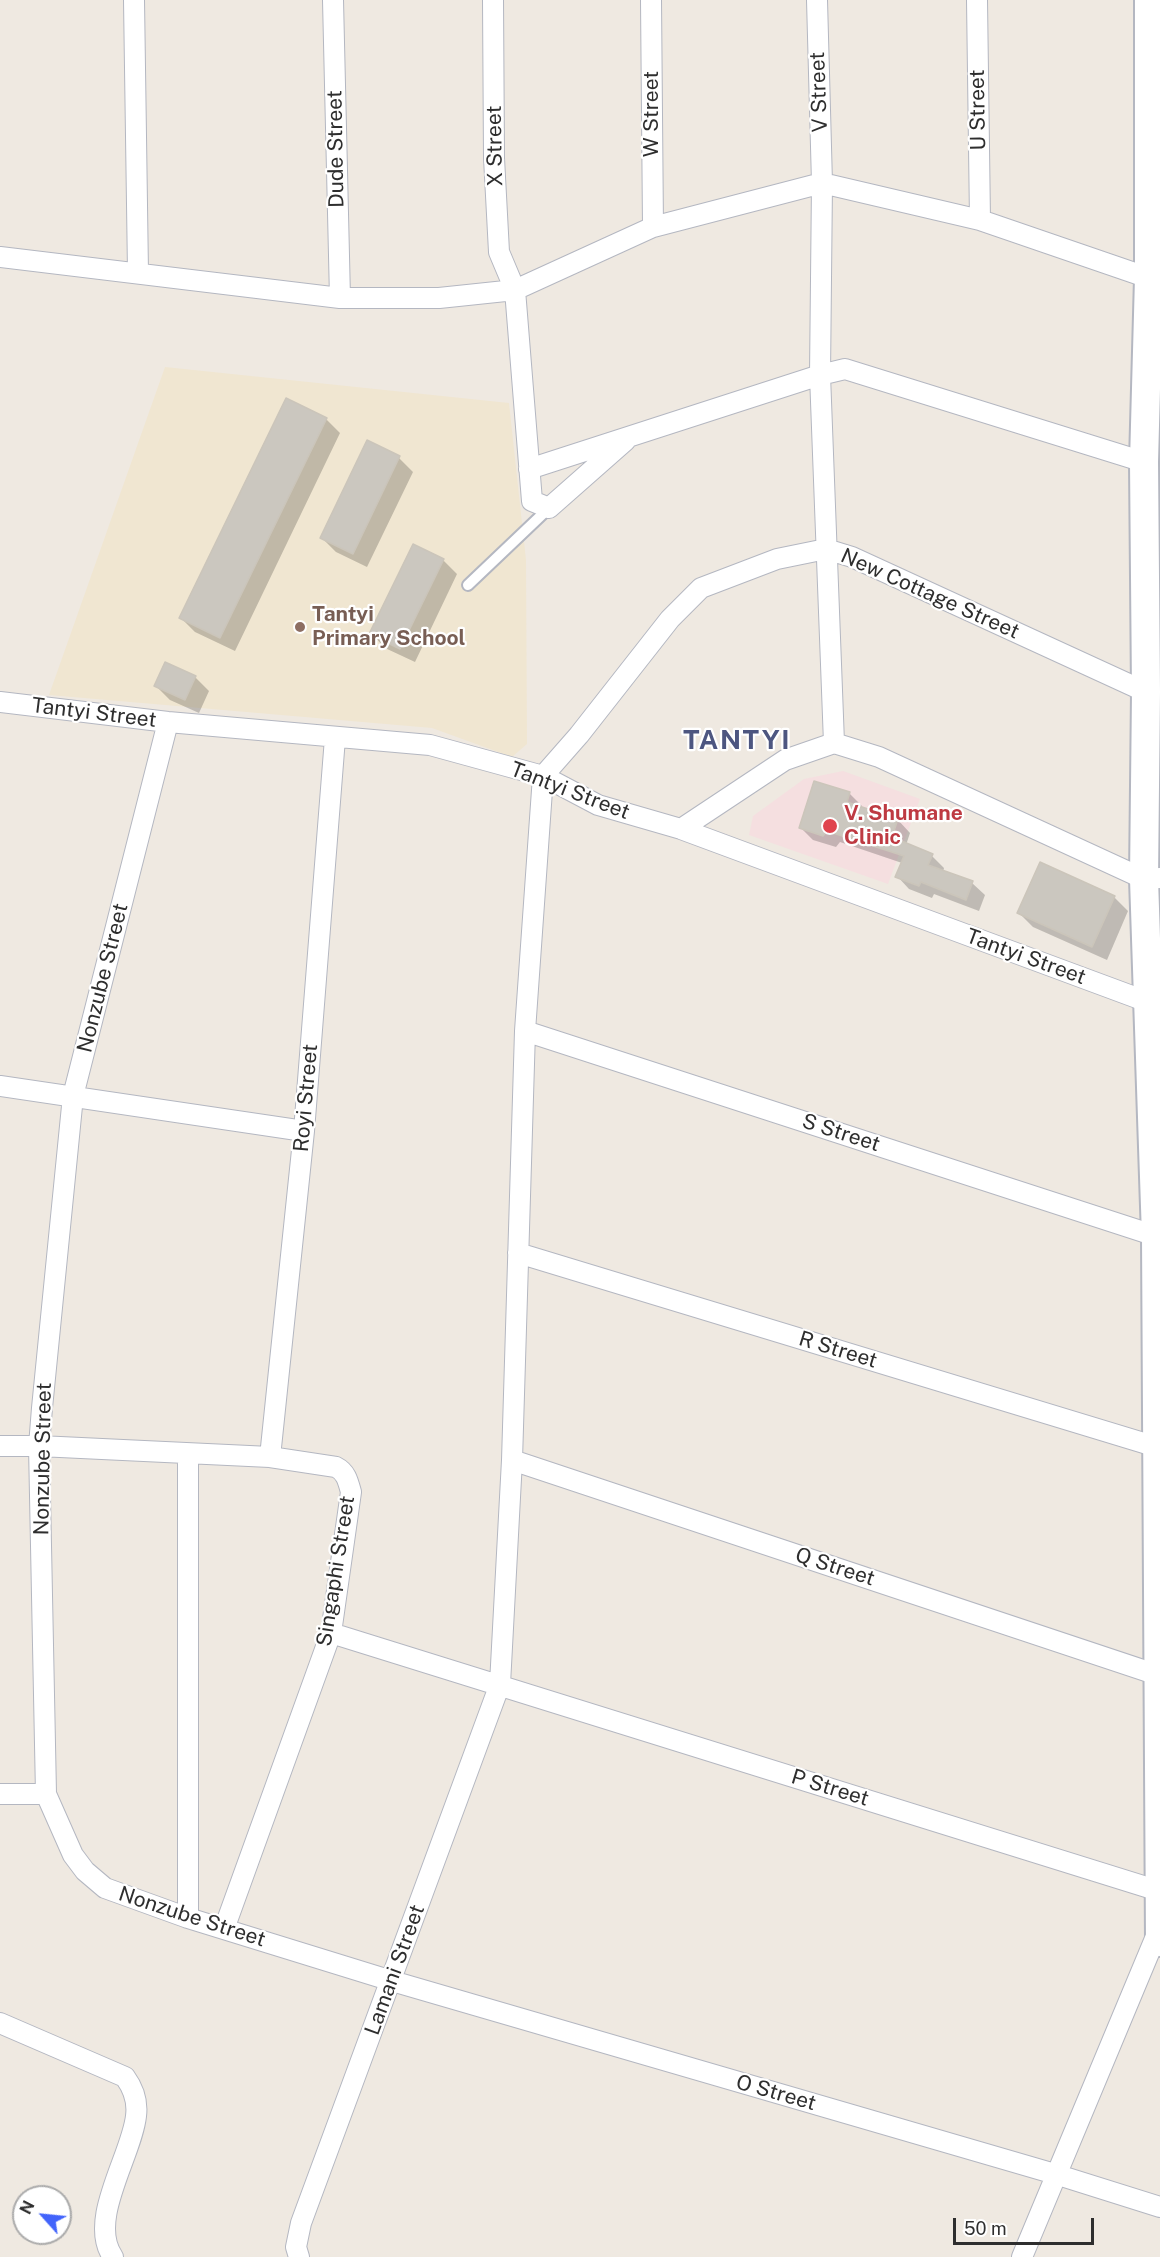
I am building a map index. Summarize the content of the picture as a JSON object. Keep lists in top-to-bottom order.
{
  "streets": {
    "street": [
      "V Street",
      "U Street",
      "W Street",
      "X Street",
      "Dude Street",
      "New Cottage Street",
      "Tantyi Street",
      "Nonzube Street",
      "Royi Street",
      "S Street",
      "R Street",
      "Q Street",
      "Singaphi Street",
      "P Street",
      "Lamani Street",
      "O Street"
    ]
  },
  "crossings": [
    ["V Street", "New Cottage Street"],
    ["New Cottage Street", "Tantyi Street"],
    ["New Cottage Street", "Lamani Street"],
    ["Tantyi Street", "Nonzube Street"],
    ["Tantyi Street", "Royi Street"],
    ["Tantyi Street", "Lamani Street"],
    ["Nonzube Street", "Singaphi Street"],
    ["Nonzube Street", "Lamani Street"],
    ["Nonzube Street", "O Street"],
    ["Royi Street", "Singaphi Street"],
    ["S Street", "Lamani Street"],
    ["R Street", "Lamani Street"],
    ["Q Street", "Lamani Street"],
    ["Singaphi Street", "P Street"],
    ["P Street", "Lamani Street"],
    ["Lamani Street", "O Street"]
  ],
  "districts": ["TANTYI"],
  "places": ["Tantyi Primary School", "V. Shumane Clinic"],
  "scale_bar": "50 m",
  "north": "top left"
}
